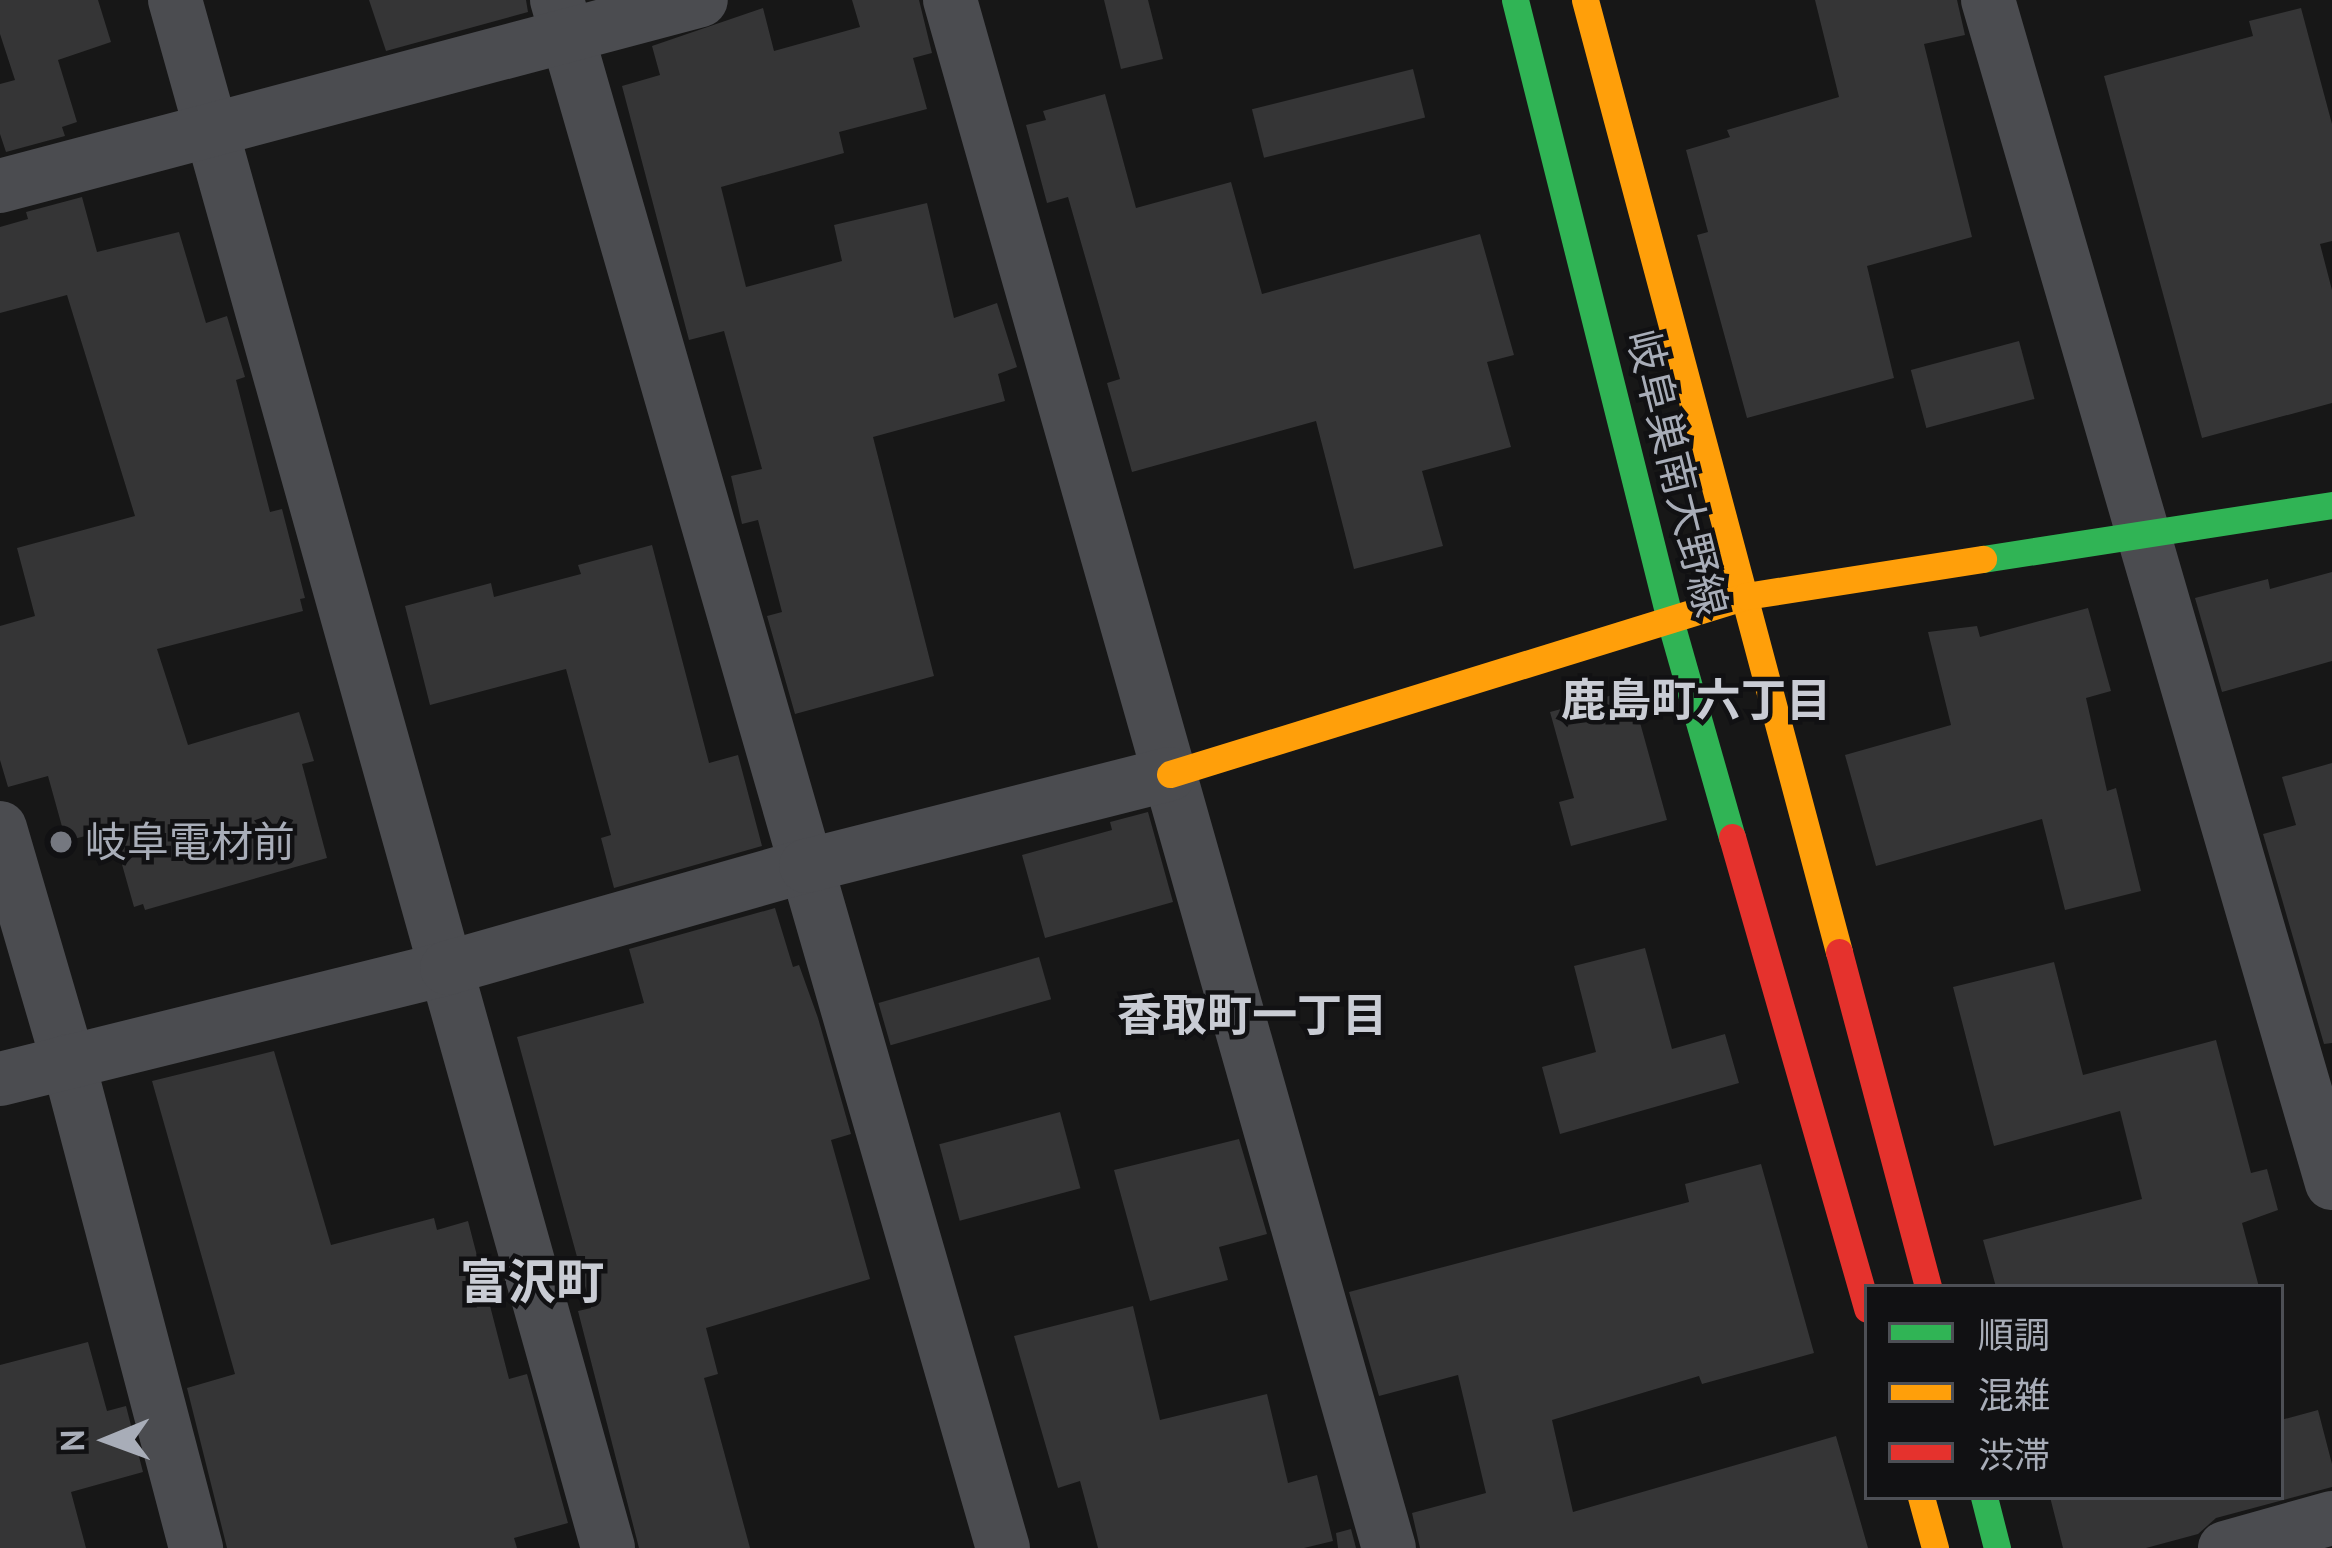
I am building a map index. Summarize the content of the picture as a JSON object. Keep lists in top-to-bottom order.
{
  "streets": {
    "main road": ["岐阜巣南大野線"]
  },
  "districts": ["鹿島町六丁目", "香取町一丁目", "富沢町"],
  "places": ["岐阜電材前"],
  "legend": ["順調", "混雑", "渋滞"],
  "north": "left"
}
